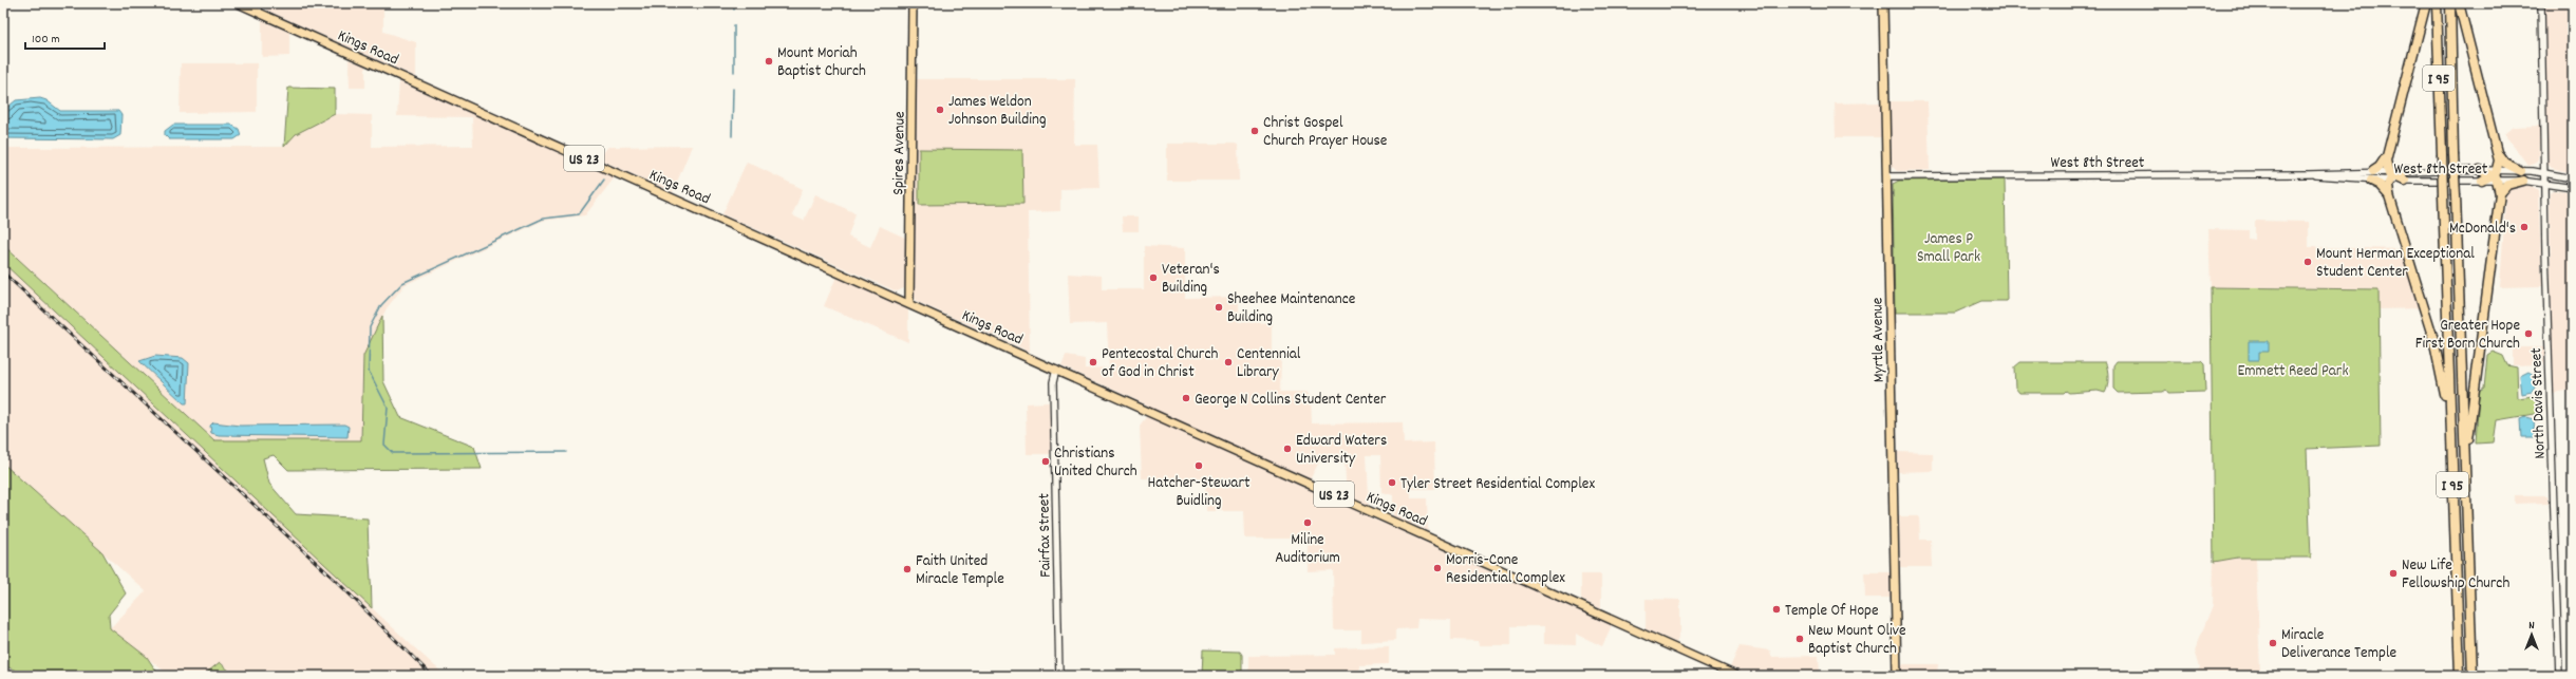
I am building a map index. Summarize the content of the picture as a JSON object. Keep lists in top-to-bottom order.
{
  "streets": {
    "highway": ["I 95"],
    "main road": [
      "Kings Road",
      "Spires Avenue",
      "US 23",
      "Myrtle Avenue"
    ],
    "street": ["West 8th Street", "North Davis Street", "Fairfax Street"]
  },
  "crossings": [
    ["Kings Road", "Spires Avenue"],
    ["Kings Road", "Fairfax Street"],
    ["West 8th Street", "Myrtle Avenue"],
    ["West 8th Street", "North Davis Street"]
  ],
  "parks": ["James P Small Park", "Emmett Reed Park"],
  "places": [
    "Mount Moriah Baptist Church",
    "James Weldon Johnson Building",
    "Christ Gospel Church Prayer House",
    "McDonald's",
    "Mount Herman Exceptional Student Center",
    "Veteran's Building",
    "Sheehee Maintenance Building",
    "Greater Hope First Born Church",
    "Pentecostal Church of God in Christ",
    "Centennial Library",
    "George N Collins Student Center",
    "Edward Waters University",
    "Christians United Church",
    "Hatcher-Stewart Buidling",
    "Tyler Street Residential Complex",
    "Miline Auditorium",
    "Morris-Cone Residential Complex",
    "Faith United Miracle Temple",
    "New Life Fellowship Church",
    "Temple Of Hope",
    "New Mount Olive Baptist Church",
    "Miracle Deliverance Temple"
  ],
  "scale_bar": "100 m",
  "north": "top"
}
